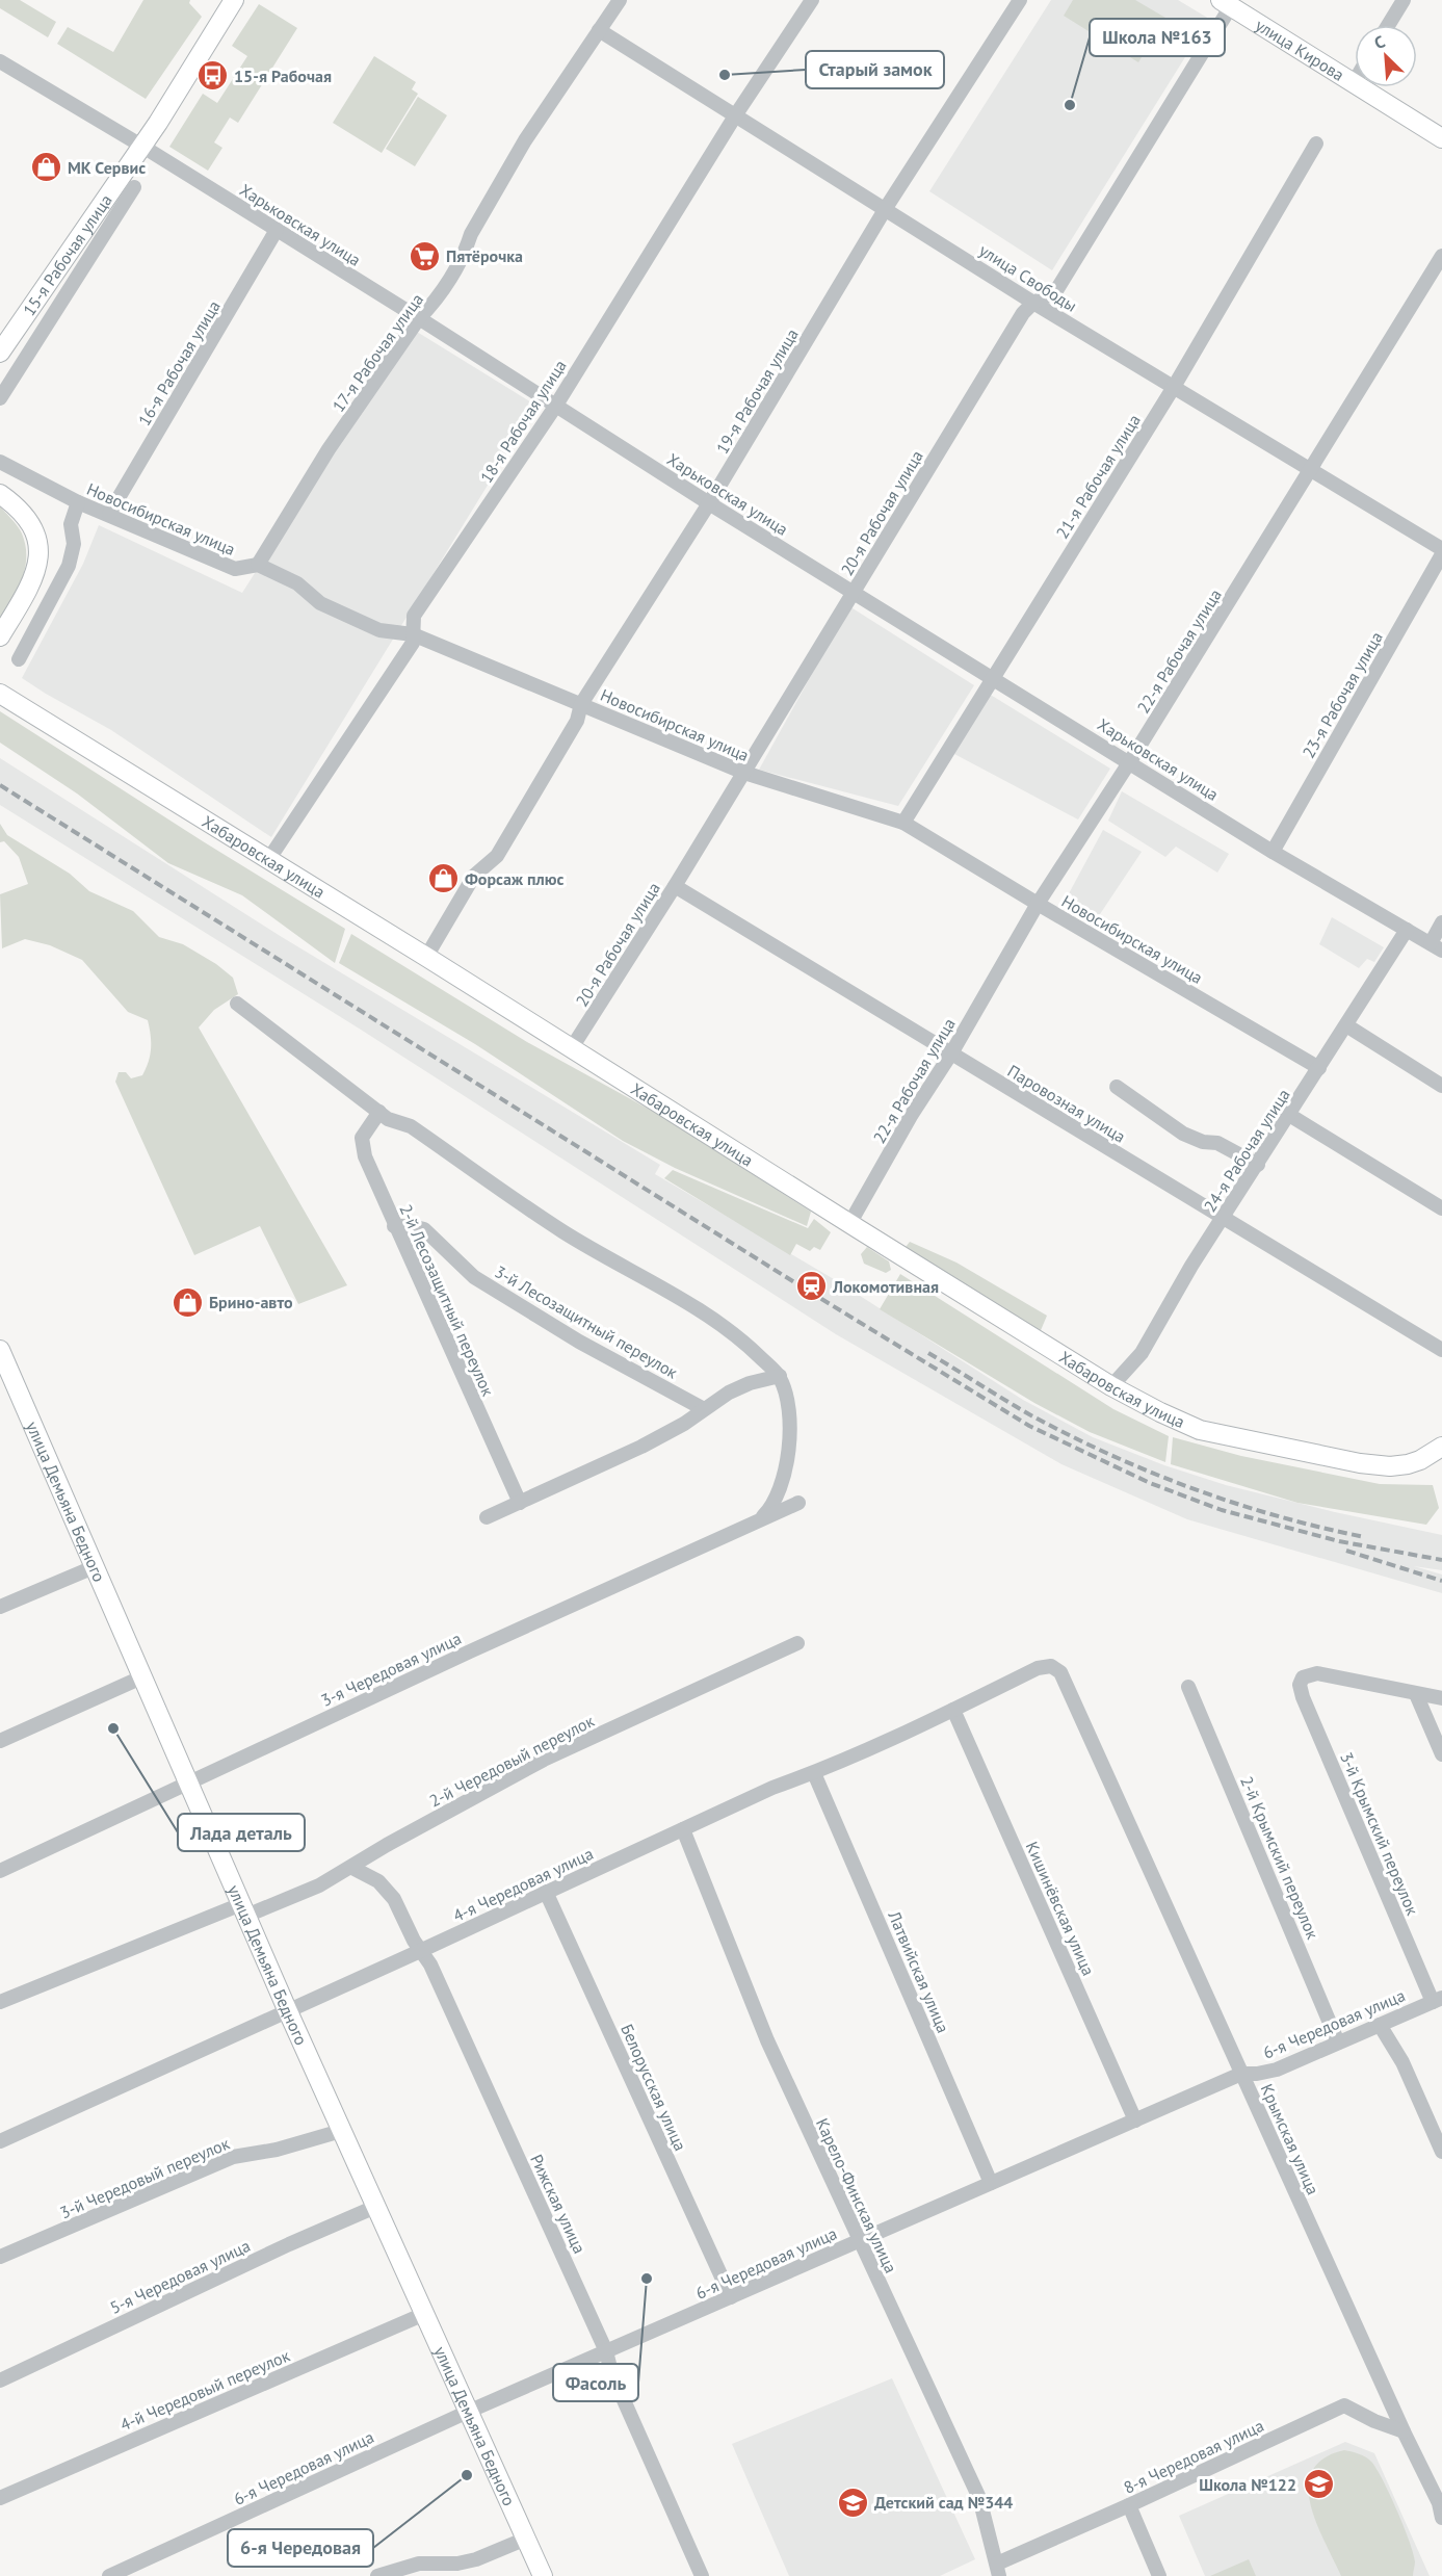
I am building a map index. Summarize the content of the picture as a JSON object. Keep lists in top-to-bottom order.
{
  "streets": {
    "main road": [
      "улица Кирова",
      "15-я Рабочая улица",
      "Хабаровская улица",
      "улица Демьяна Бедного"
    ],
    "street": [
      "Харьковская улица",
      "улица Свободы",
      "17-я Рабочая улица",
      "16-я Рабочая улица",
      "19-я Рабочая улица",
      "18-я Рабочая улица",
      "21-я Рабочая улица",
      "20-я Рабочая улица",
      "Новосибирская улица",
      "22-я Рабочая улица",
      "23-я Рабочая улица",
      "Паровозная улица",
      "24-я Рабочая улица",
      "2-й Лесозащитный переулок",
      "3-й Лесозащитный переулок",
      "3-я Чередовая улица",
      "2-й Чередовый переулок",
      "3-й Крымский переулок",
      "2-й Крымский переулок",
      "4-я Чередовая улица",
      "Кишинёвская улица",
      "Латвийская улица",
      "6-я Чередовая улица",
      "Белорусская улица",
      "Крымская улица",
      "3-й Чередовый переулок",
      "Карело-Финская улица",
      "Рижская улица",
      "5-я Чередовая улица",
      "4-й Чередовый переулок",
      "8-я Чередовая улица"
    ]
  },
  "crossings": [
    ["улица Кирова", "20-я Рабочая улица"],
    ["Харьковская улица", "15-я Рабочая улица"],
    ["Харьковская улица", "17-я Рабочая улица"],
    ["Харьковская улица", "16-я Рабочая улица"],
    ["Харьковская улица", "19-я Рабочая улица"],
    ["Харьковская улица", "18-я Рабочая улица"],
    ["Харьковская улица", "21-я Рабочая улица"],
    ["Харьковская улица", "20-я Рабочая улица"],
    ["Харьковская улица", "22-я Рабочая улица"],
    ["Харьковская улица", "23-я Рабочая улица"],
    ["Харьковская улица", "24-я Рабочая улица"],
    ["улица Свободы", "17-я Рабочая улица"],
    ["улица Свободы", "19-я Рабочая улица"],
    ["улица Свободы", "18-я Рабочая улица"],
    ["улица Свободы", "21-я Рабочая улица"],
    ["улица Свободы", "20-я Рабочая улица"],
    ["улица Свободы", "22-я Рабочая улица"],
    ["17-я Рабочая улица", "Новосибирская улица"],
    ["16-я Рабочая улица", "Новосибирская улица"],
    ["19-я Рабочая улица", "Новосибирская улица"],
    ["19-я Рабочая улица", "Хабаровская улица"],
    ["18-я Рабочая улица", "Новосибирская улица"],
    ["18-я Рабочая улица", "Хабаровская улица"],
    ["21-я Рабочая улица", "Новосибирская улица"],
    ["20-я Рабочая улица", "Новосибирская улица"],
    ["20-я Рабочая улица", "Хабаровская улица"],
    ["20-я Рабочая улица", "Паровозная улица"],
    ["Новосибирская улица", "22-я Рабочая улица"],
    ["Новосибирская улица", "24-я Рабочая улица"],
    ["22-я Рабочая улица", "Хабаровская улица"],
    ["22-я Рабочая улица", "Паровозная улица"],
    ["Хабаровская улица", "24-я Рабочая улица"],
    ["Паровозная улица", "24-я Рабочая улица"],
    ["2-й Лесозащитный переулок", "3-й Лесозащитный переулок"],
    ["улица Демьяна Бедного", "3-я Чередовая улица"],
    ["улица Демьяна Бедного", "2-й Чередовый переулок"],
    ["улица Демьяна Бедного", "4-я Чередовая улица"],
    ["улица Демьяна Бедного", "6-я Чередовая улица"],
    ["улица Демьяна Бедного", "3-й Чередовый переулок"],
    ["улица Демьяна Бедного", "5-я Чередовая улица"],
    ["улица Демьяна Бедного", "4-й Чередовый переулок"],
    ["2-й Чередовый переулок", "Рижская улица"],
    ["3-й Крымский переулок", "6-я Чередовая улица"],
    ["2-й Крымский переулок", "6-я Чередовая улица"],
    ["4-я Чередовая улица", "Кишинёвская улица"],
    ["4-я Чередовая улица", "Латвийская улица"],
    ["4-я Чередовая улица", "Белорусская улица"],
    ["4-я Чередовая улица", "Крымская улица"],
    ["4-я Чередовая улица", "Карело-Финская улица"],
    ["4-я Чередовая улица", "Рижская улица"],
    ["Кишинёвская улица", "6-я Чередовая улица"],
    ["Латвийская улица", "6-я Чередовая улица"],
    ["6-я Чередовая улица", "Белорусская улица"],
    ["6-я Чередовая улица", "Крымская улица"],
    ["6-я Чередовая улица", "Карело-Финская улица"],
    ["6-я Чередовая улица", "Рижская улица"],
    ["Крымская улица", "8-я Чередовая улица"],
    ["Карело-Финская улица", "8-я Чередовая улица"]
  ],
  "places": {
    "other": [
      "Старый замок",
      "Школа №163",
      "Лада деталь",
      "Фасоль",
      "6-я Чередовая"
    ],
    "bus stop": ["15-я Рабочая"],
    "shop": ["МК Сервис", "Форсаж плюс", "Брино-авто"],
    "supermarket": ["Пятёрочка"],
    "station": ["Локомотивная"],
    "school or university": ["Школа №122", "Детский сад №344"]
  },
  "north": "top left"
}
